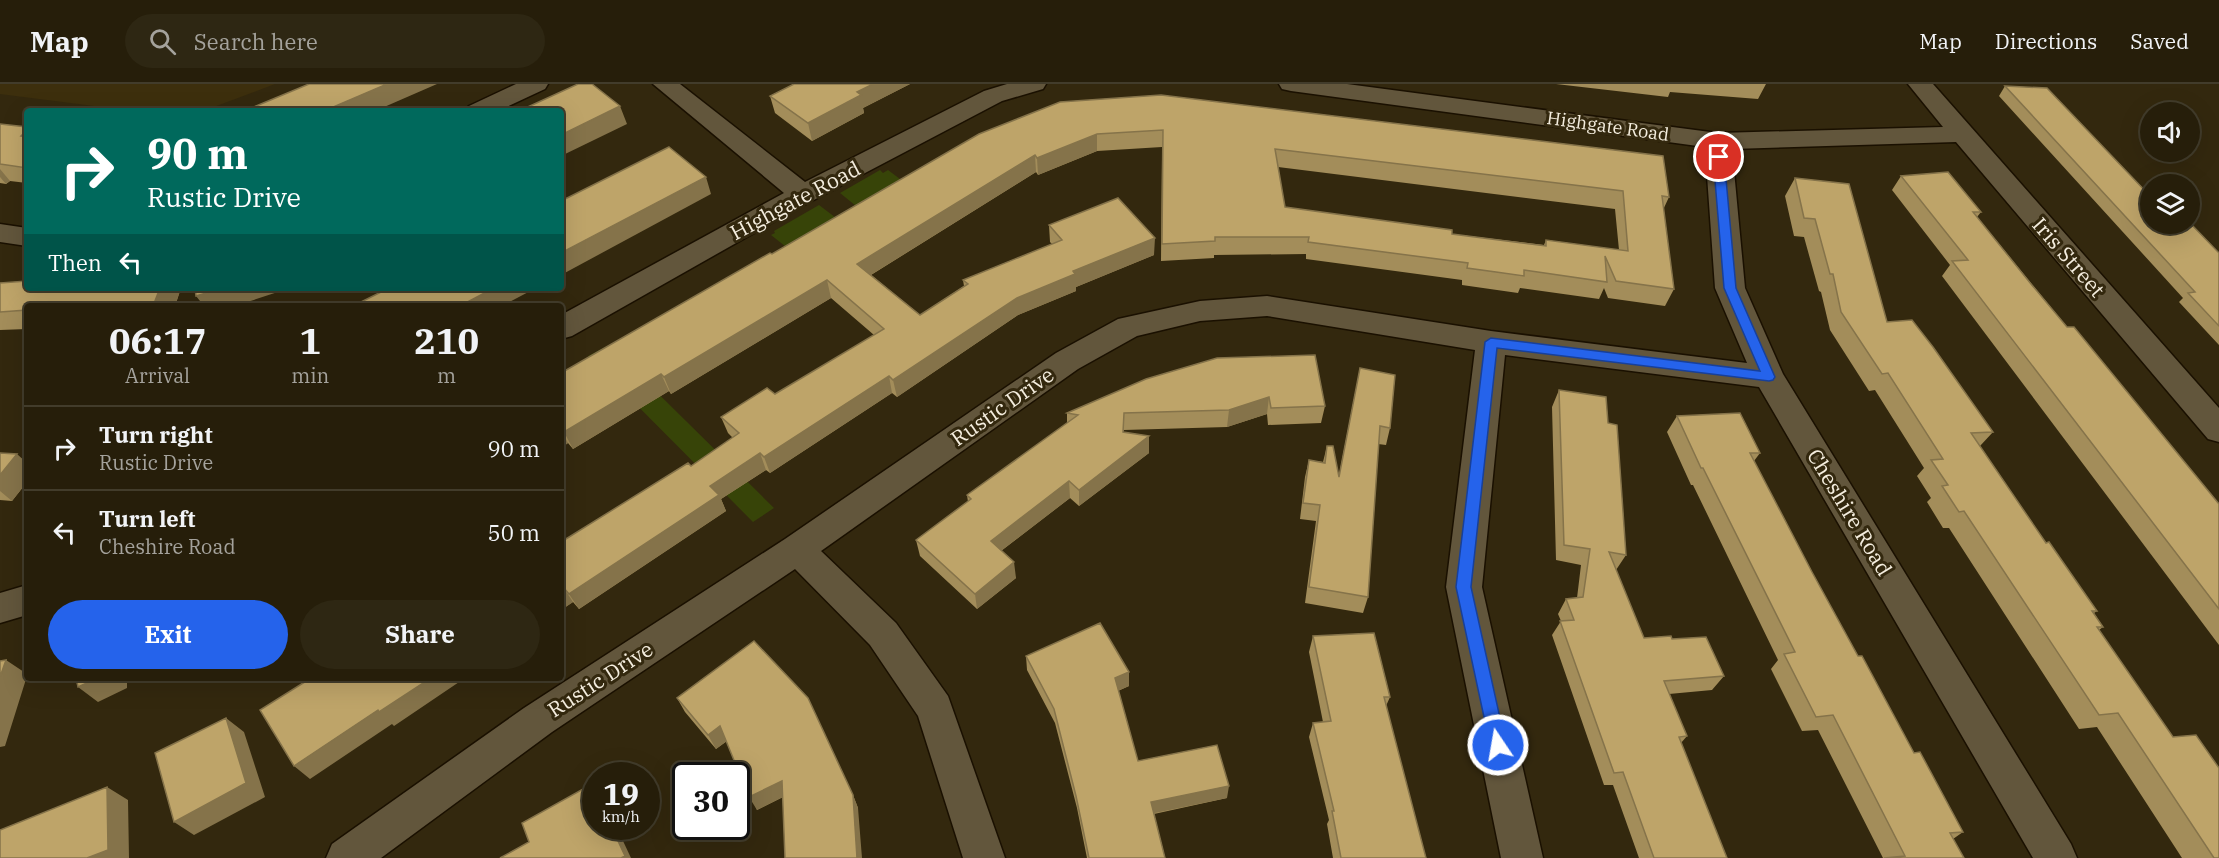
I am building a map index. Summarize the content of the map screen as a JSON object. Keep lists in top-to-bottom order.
{
  "streets": {
    "street": [
      "Highgate Road",
      "Iris Street",
      "Rustic Drive",
      "Cheshire Road"
    ]
  },
  "crossings": [
    ["Highgate Road", "Iris Street"],
    ["Highgate Road", "Cheshire Road"],
    ["Rustic Drive", "Cheshire Road"]
  ],
  "page": {
    "header": "Map",
    "search": "Search here",
    "nav": ["Map", "Directions", "Saved"],
    "turn": ["90 m", "Rustic Drive"],
    "then": "Then",
    "eta": [
      "06:17",
      "Arrival",
      "1",
      "min",
      "210",
      "m"
    ],
    "list": [
      {
        "name": "Turn right",
        "note": "Rustic Drive",
        "value": "90 m"
      },
      {
        "name": "Turn left",
        "note": "Cheshire Road",
        "value": "50 m"
      }
    ],
    "buttons": ["Exit", "Share"],
    "speed": "19 km/h",
    "limit": "30"
  }
}
